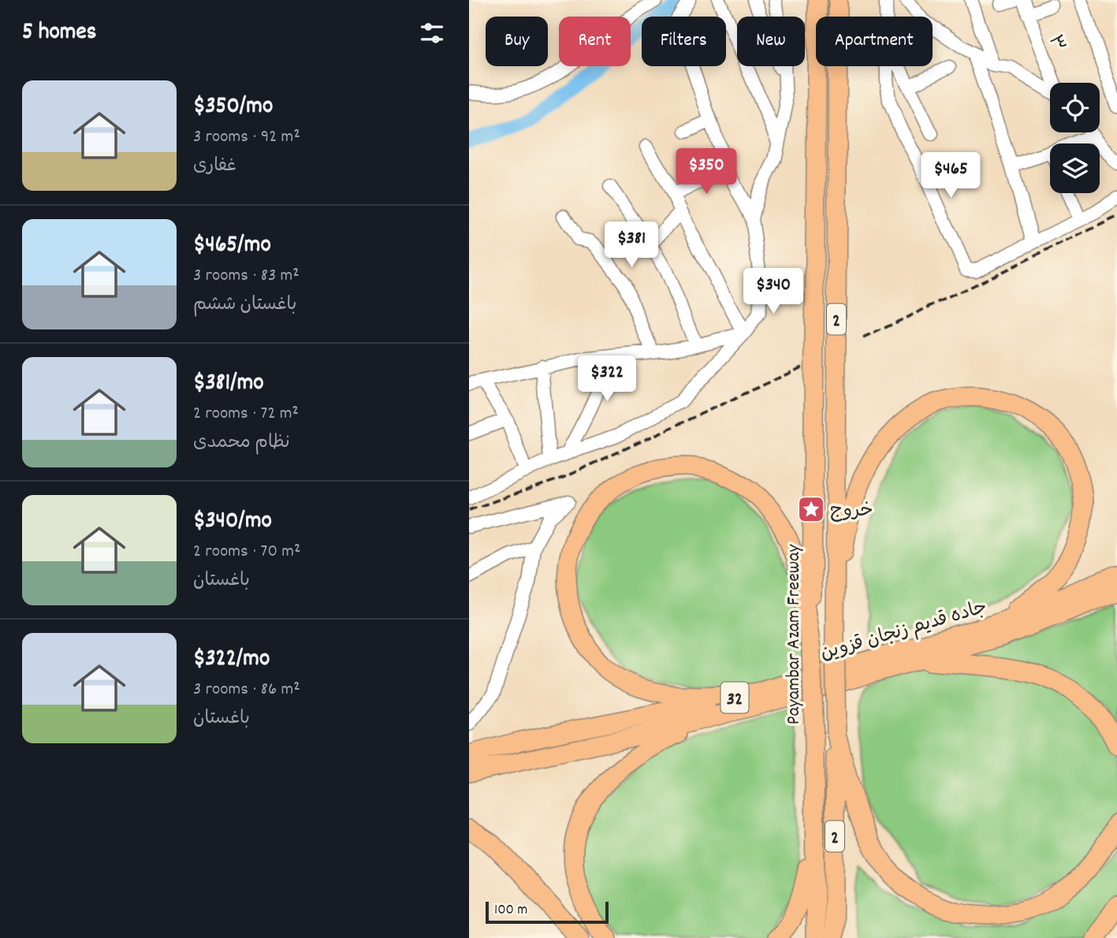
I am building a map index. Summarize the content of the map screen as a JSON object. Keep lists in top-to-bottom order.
{
  "streets": {
    "highway": [
      "2",
      "جاده قدیم زنجان قزوین",
      "Payambar Azam Freeway",
      "32"
    ],
    "street": ["۳"]
  },
  "places": {
    "place": ["خروج"]
  },
  "scale_bar": "100 m",
  "page": {
    "heading": "5 homes",
    "chip": [
      "Buy",
      "Rent",
      "Filters",
      "New",
      "Apartment"
    ],
    "list": [
      {
        "name": "$350/mo",
        "note": "3 rooms · 92 m² · غفاری"
      },
      {
        "name": "$465/mo",
        "note": "3 rooms · 83 m² · باغستان ششم"
      },
      {
        "name": "$381/mo",
        "note": "2 rooms · 72 m² · نظام محمدی"
      },
      {
        "name": "$340/mo",
        "note": "2 rooms · 70 m² · باغستان"
      },
      {
        "name": "$322/mo",
        "note": "3 rooms · 86 m² · باغستان"
      }
    ],
    "price": [
      "$350",
      "$465",
      "$381",
      "$340",
      "$322"
    ],
    "scale": "100 m"
  }
}
